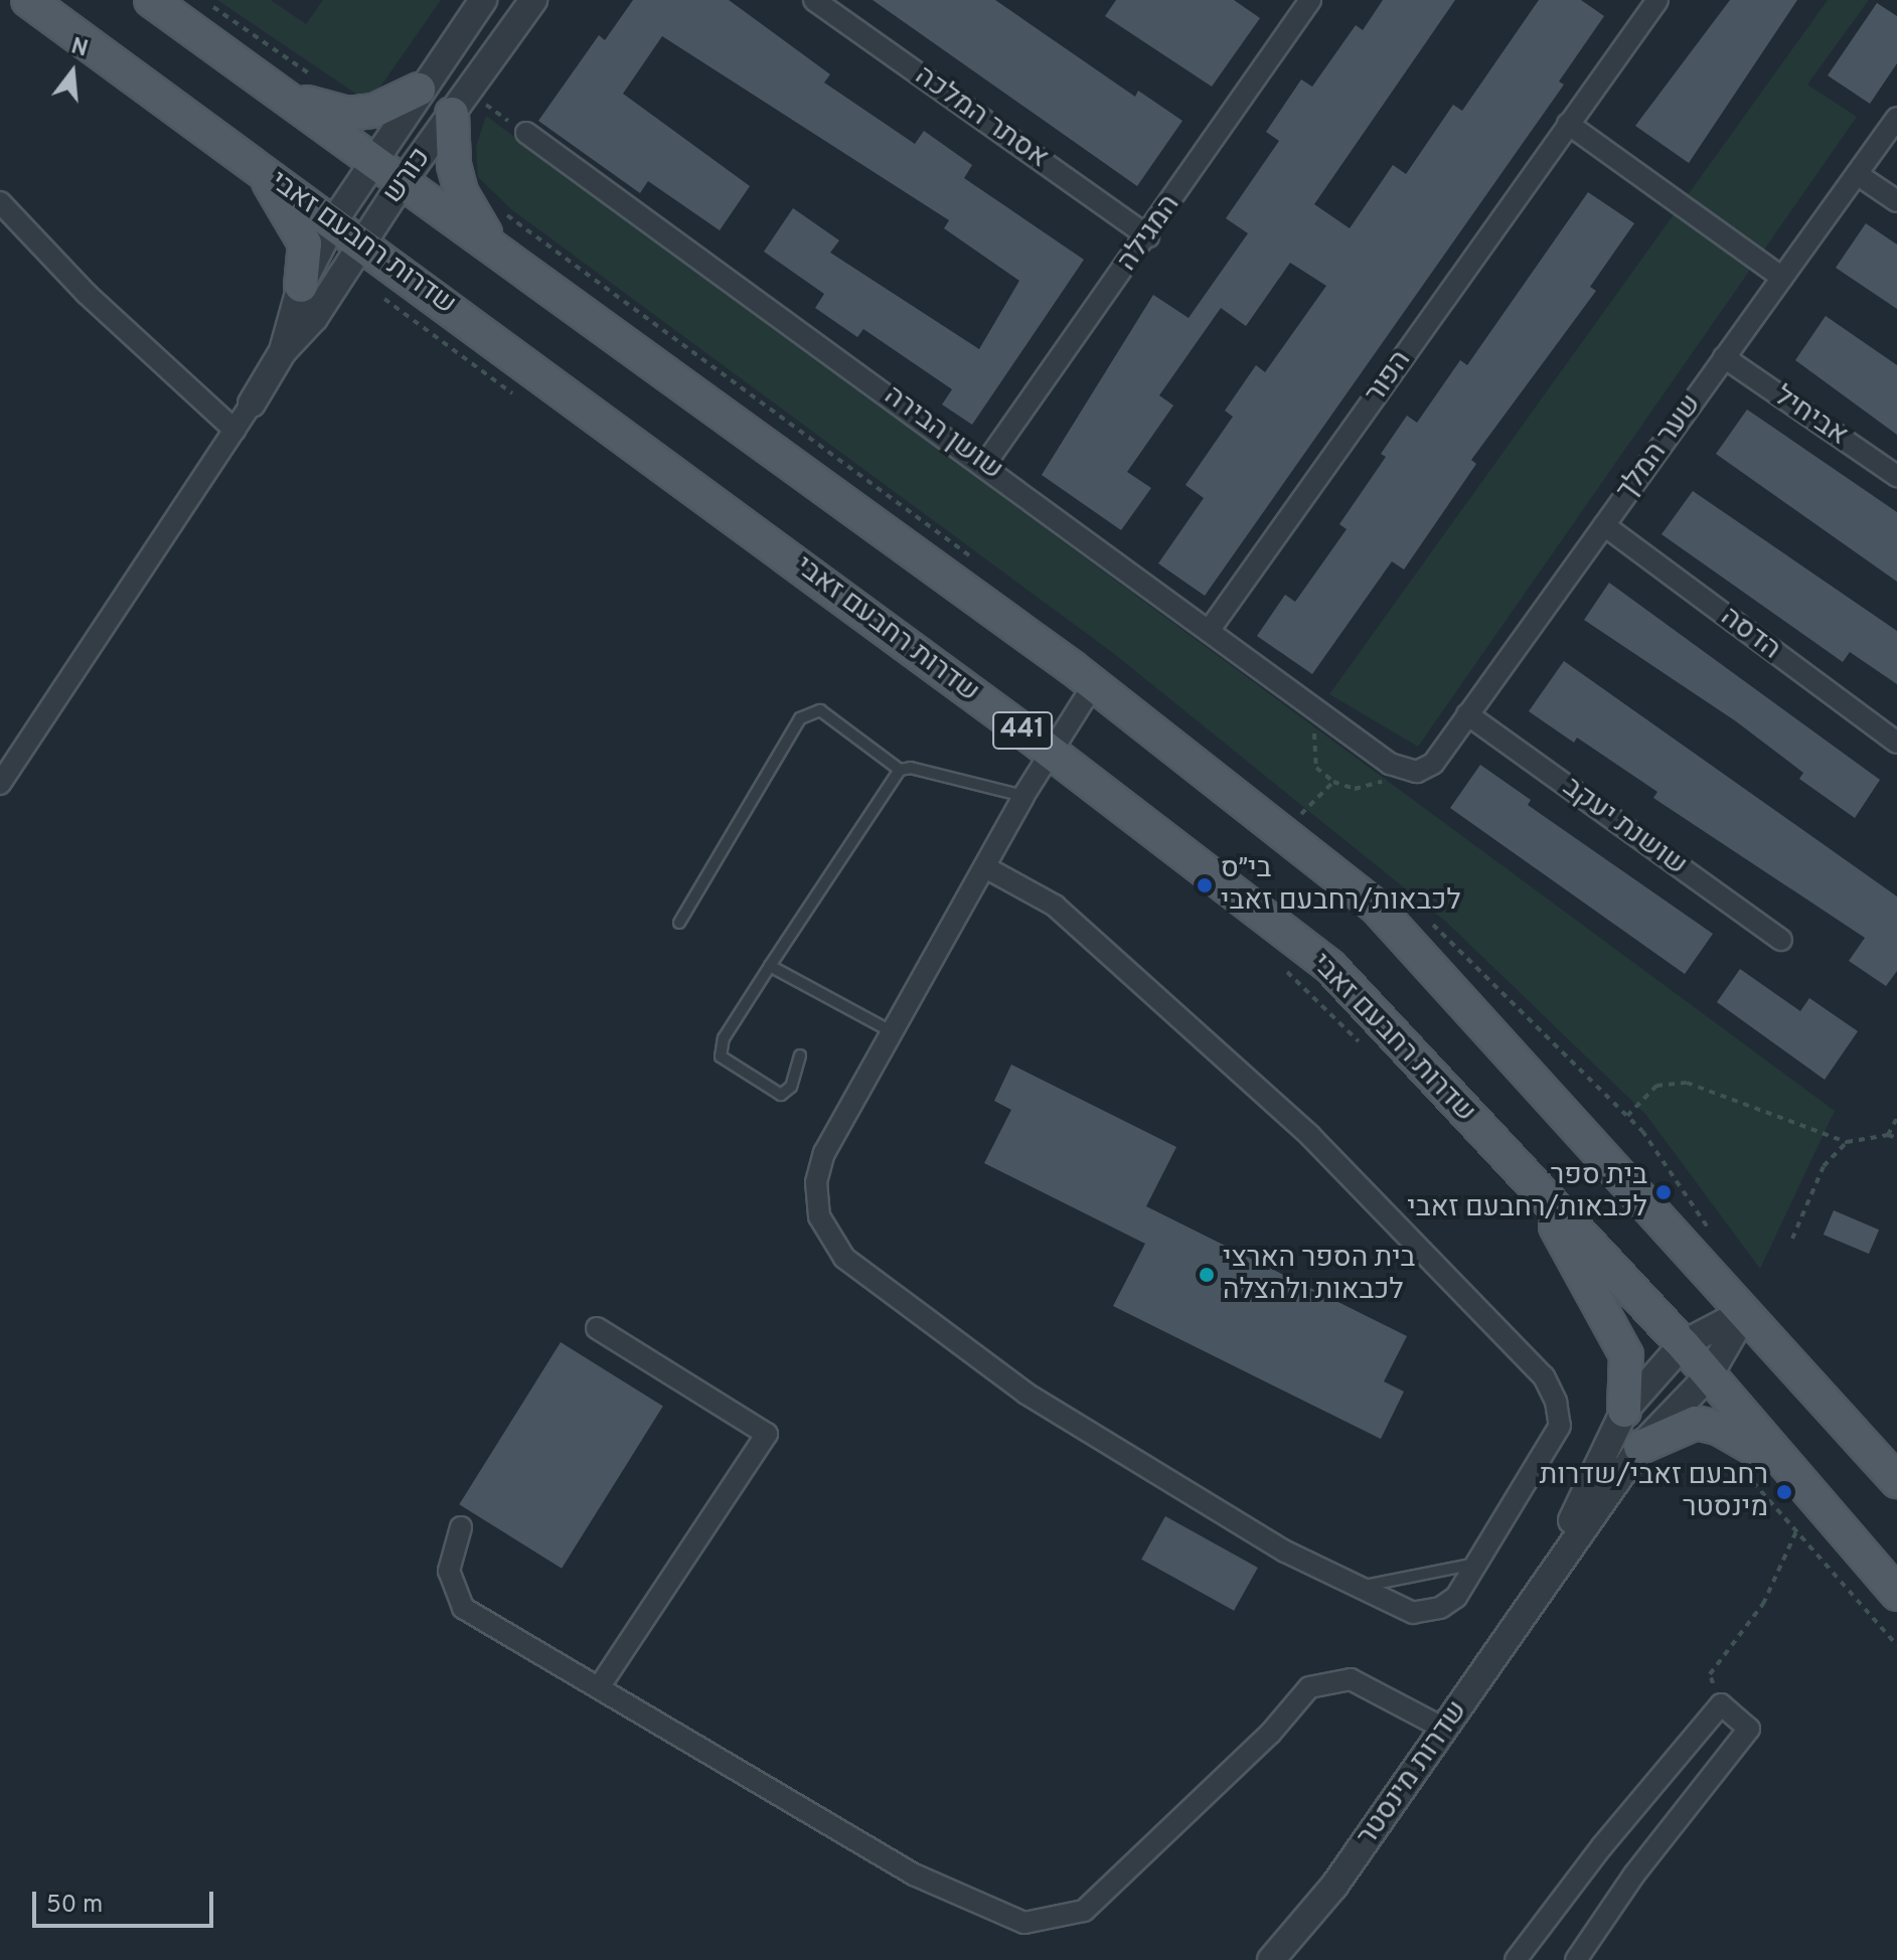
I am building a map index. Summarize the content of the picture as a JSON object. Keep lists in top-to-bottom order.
{
  "streets": {
    "main road": ["שדרות רחבעם זאבי", "441"],
    "street": [
      "אסתר המלכה",
      "כורש",
      "המגילה",
      "הפור",
      "אביחיל",
      "שושן הבירה",
      "שער המלך",
      "הדסה",
      "שושנת יעקב",
      "שדרות מינסטר"
    ]
  },
  "crossings": [
    ["אסתר המלכה", "המגילה"],
    ["כורש", "שדרות רחבעם זאבי"],
    ["המגילה", "שושן הבירה"],
    ["שדרות רחבעם זאבי", "שדרות מינסטר"],
    ["הפור", "שושן הבירה"],
    ["אביחיל", "שער המלך"],
    ["שושן הבירה", "שער המלך"],
    ["שער המלך", "הדסה"],
    ["שער המלך", "שושנת יעקב"]
  ],
  "places": [
    "בי״ס לכבאות/רחבעם זאבי",
    "בית ספר לכבאות/רחבעם זאבי",
    "בית הספר הארצי לכבאות ולהצלה",
    "רחבעם זאבי/שדרות מינסטר"
  ],
  "scale_bar": "50 m",
  "north": "top"
}
